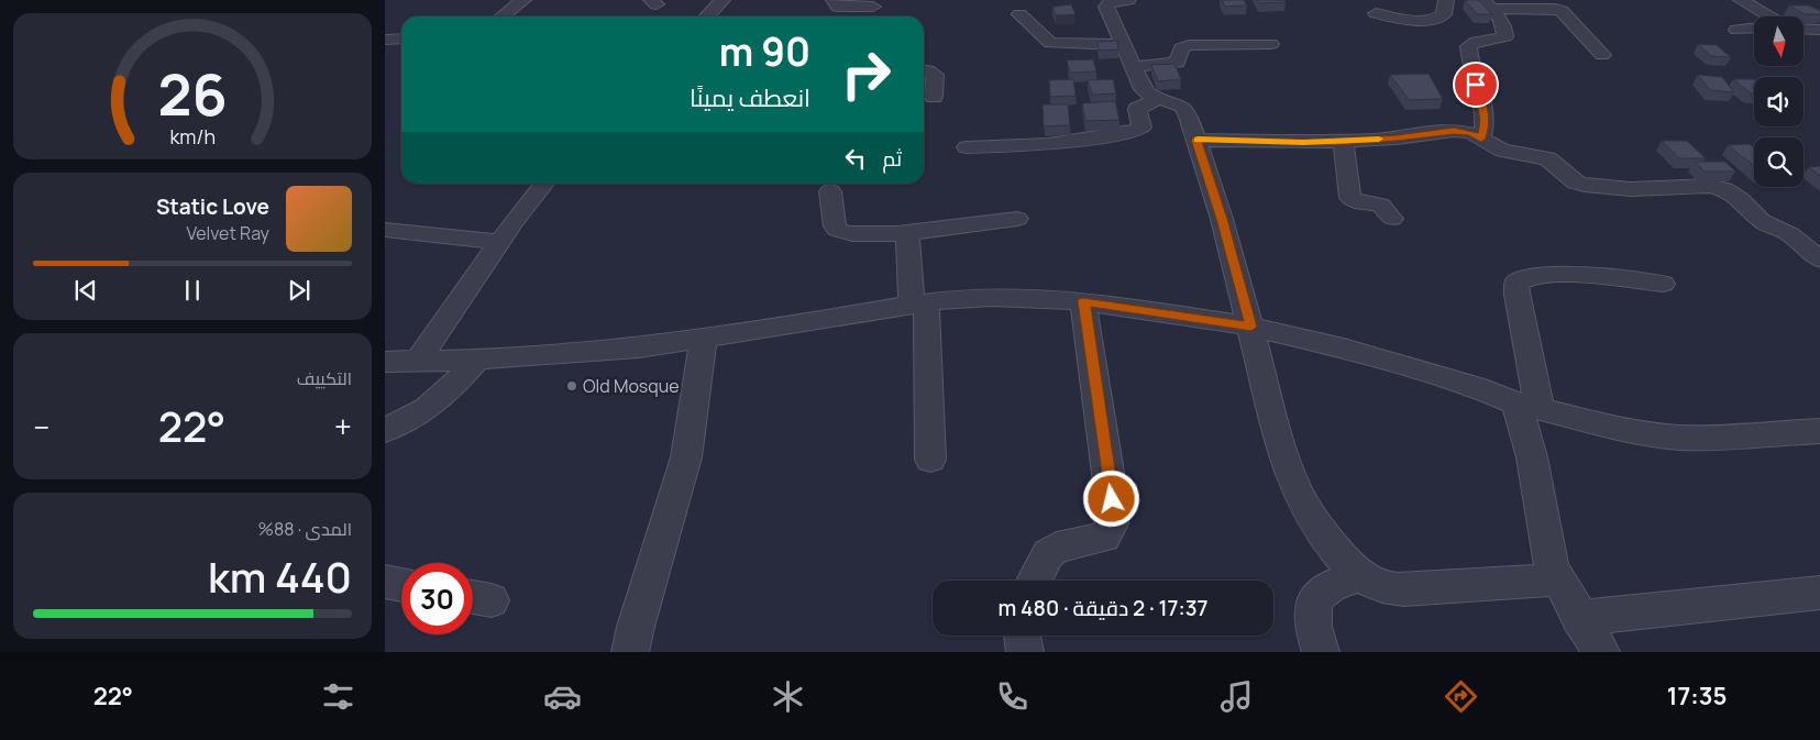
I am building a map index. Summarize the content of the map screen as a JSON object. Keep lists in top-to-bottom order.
{
  "places": ["Old Mosque"],
  "north": "bottom",
  "page": {
    "turn": ["90 m", "انعطف يمينًا"],
    "then": "ثم",
    "song": ["Static Love", "Velvet Ray"],
    "tile": [
      "التكييف",
      ["المدى · 88%", "440 km"]
    ],
    "heat": ["−", "22°", "+"],
    "limit": "30",
    "trip": "17:37 · 2 دقيقة · 480 m",
    "tabs": ["17:35", "22°"],
    "gauge": ["26", "km/h"]
  }
}
